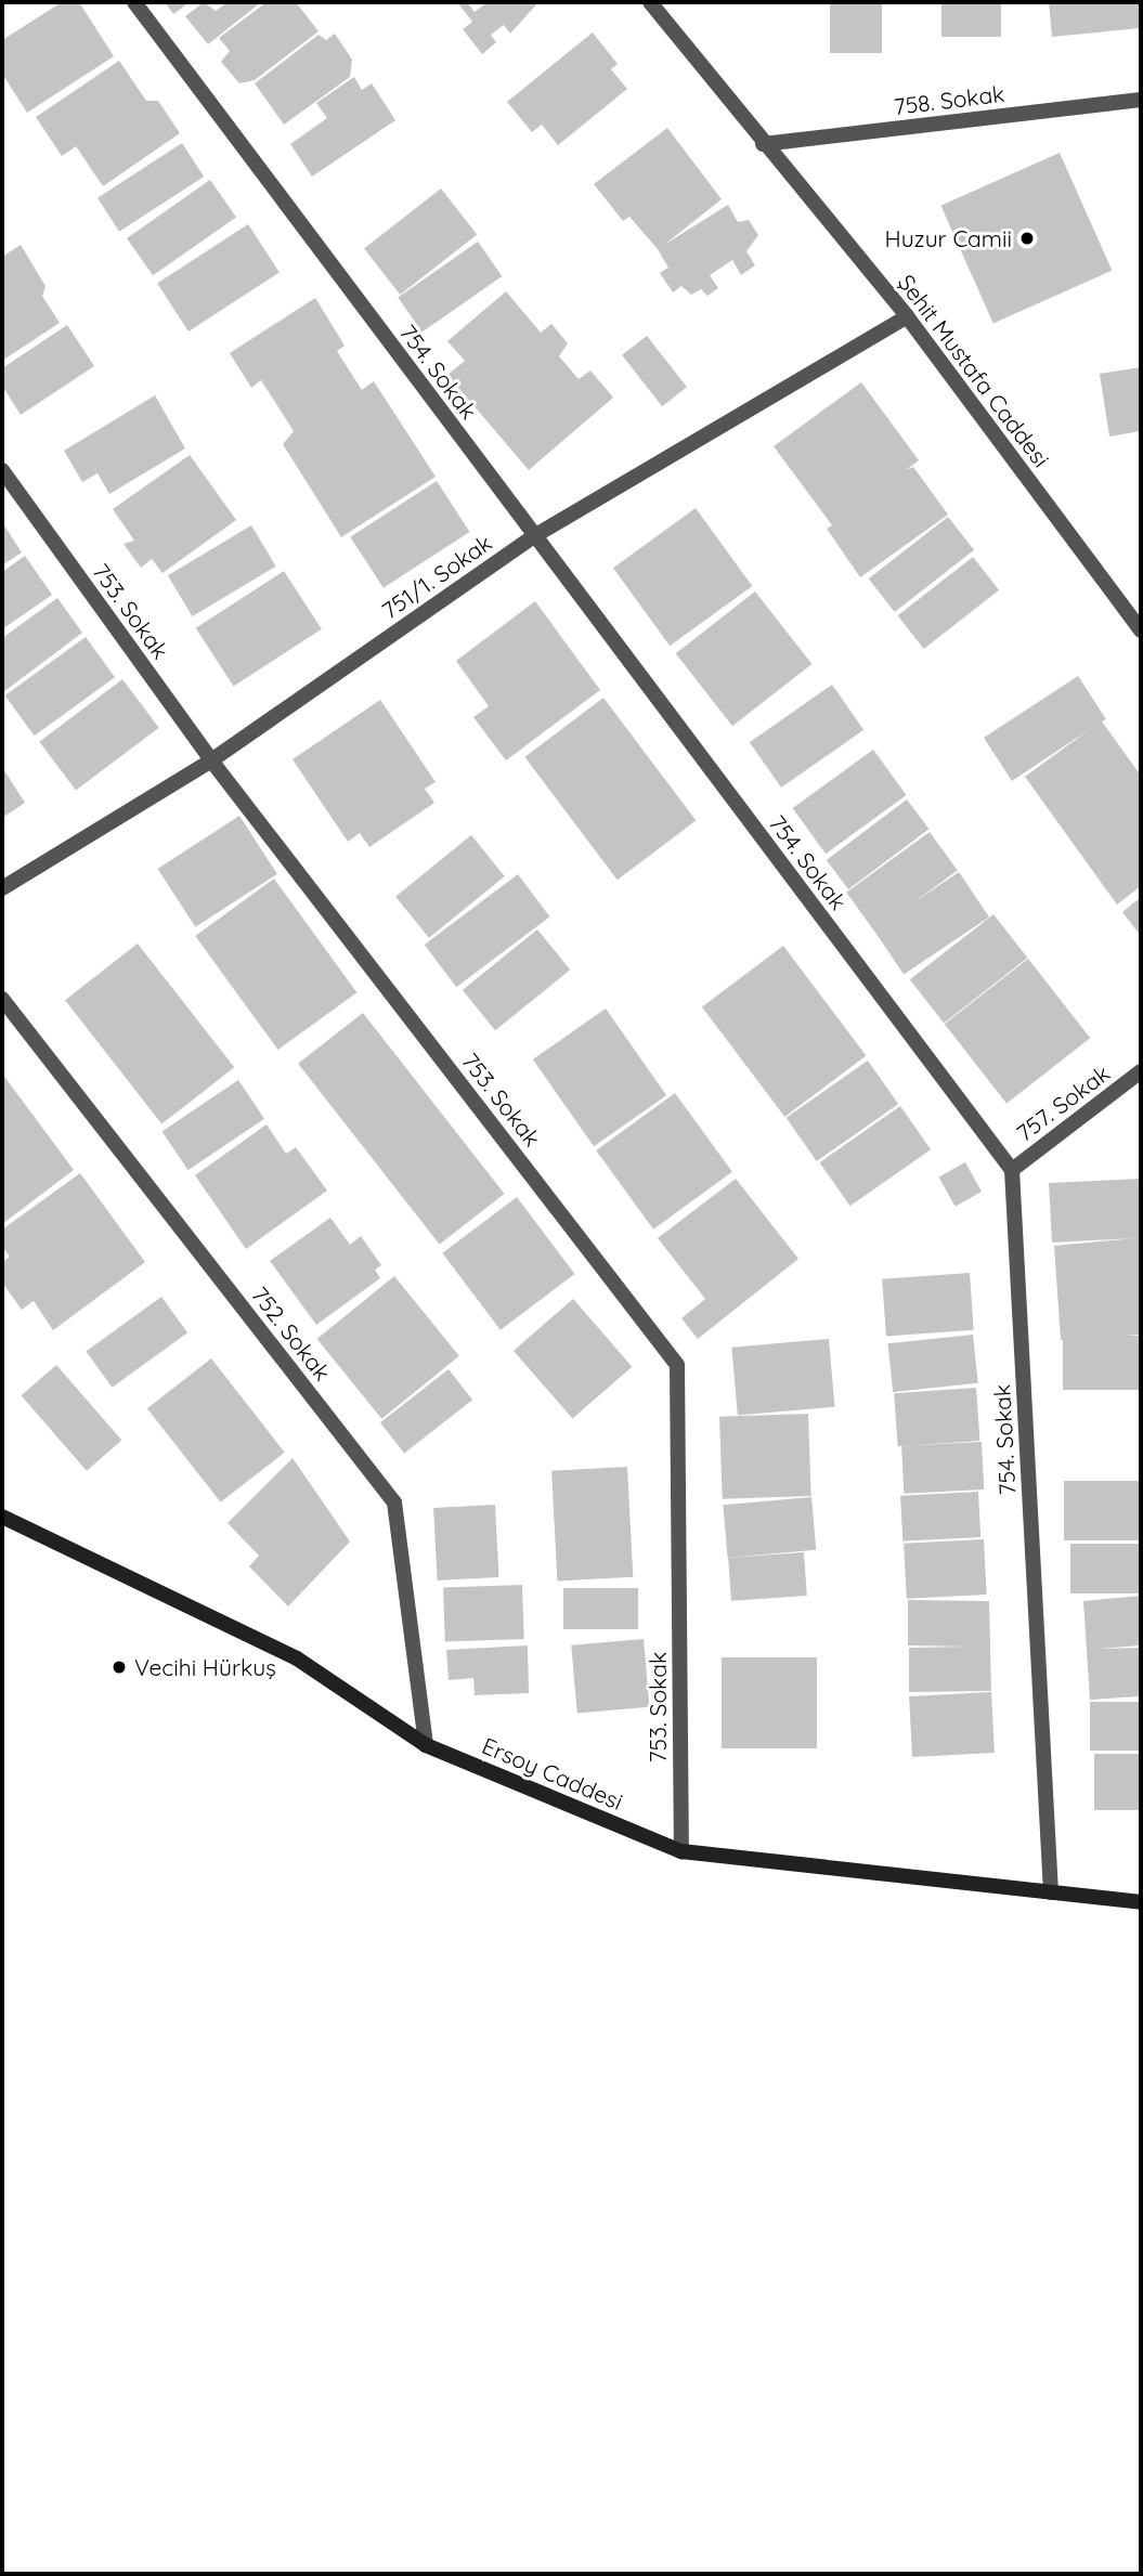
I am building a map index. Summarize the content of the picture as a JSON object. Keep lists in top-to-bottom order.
{
  "streets": {
    "main road": ["Ersoy Caddesi"],
    "street": [
      "758. Sokak",
      "Şehit Mustafa Caddesi",
      "754. Sokak",
      "751/1. Sokak",
      "753. Sokak",
      "757. Sokak",
      "752. Sokak"
    ]
  },
  "crossings": [
    ["758. Sokak", "Şehit Mustafa Caddesi"],
    ["Şehit Mustafa Caddesi", "751/1. Sokak"],
    ["754. Sokak", "751/1. Sokak"],
    ["754. Sokak", "757. Sokak"],
    ["754. Sokak", "Ersoy Caddesi"],
    ["751/1. Sokak", "753. Sokak"],
    ["753. Sokak", "Ersoy Caddesi"],
    ["752. Sokak", "Ersoy Caddesi"]
  ],
  "places": ["Huzur Camii", "Vecihi Hürkuş"]
}
